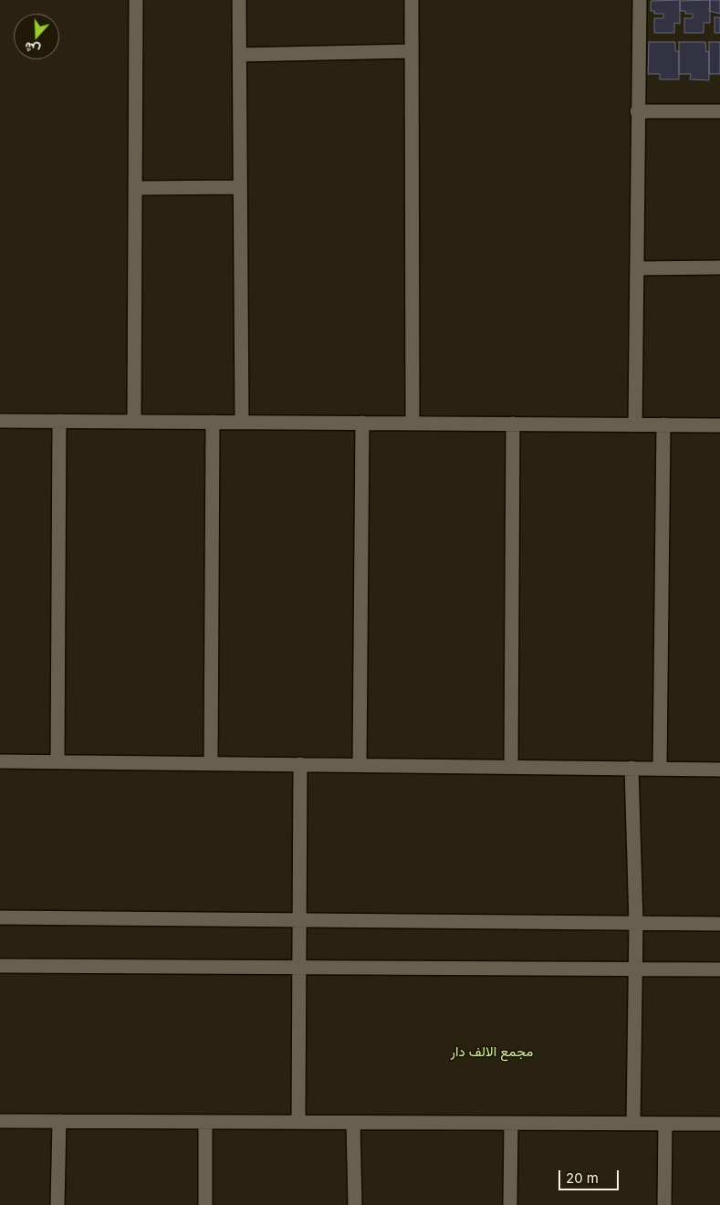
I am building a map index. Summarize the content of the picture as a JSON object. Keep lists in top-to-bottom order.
{
  "districts": ["مجمع الالف دار"],
  "scale_bar": "20 m",
  "north": "bottom"
}
